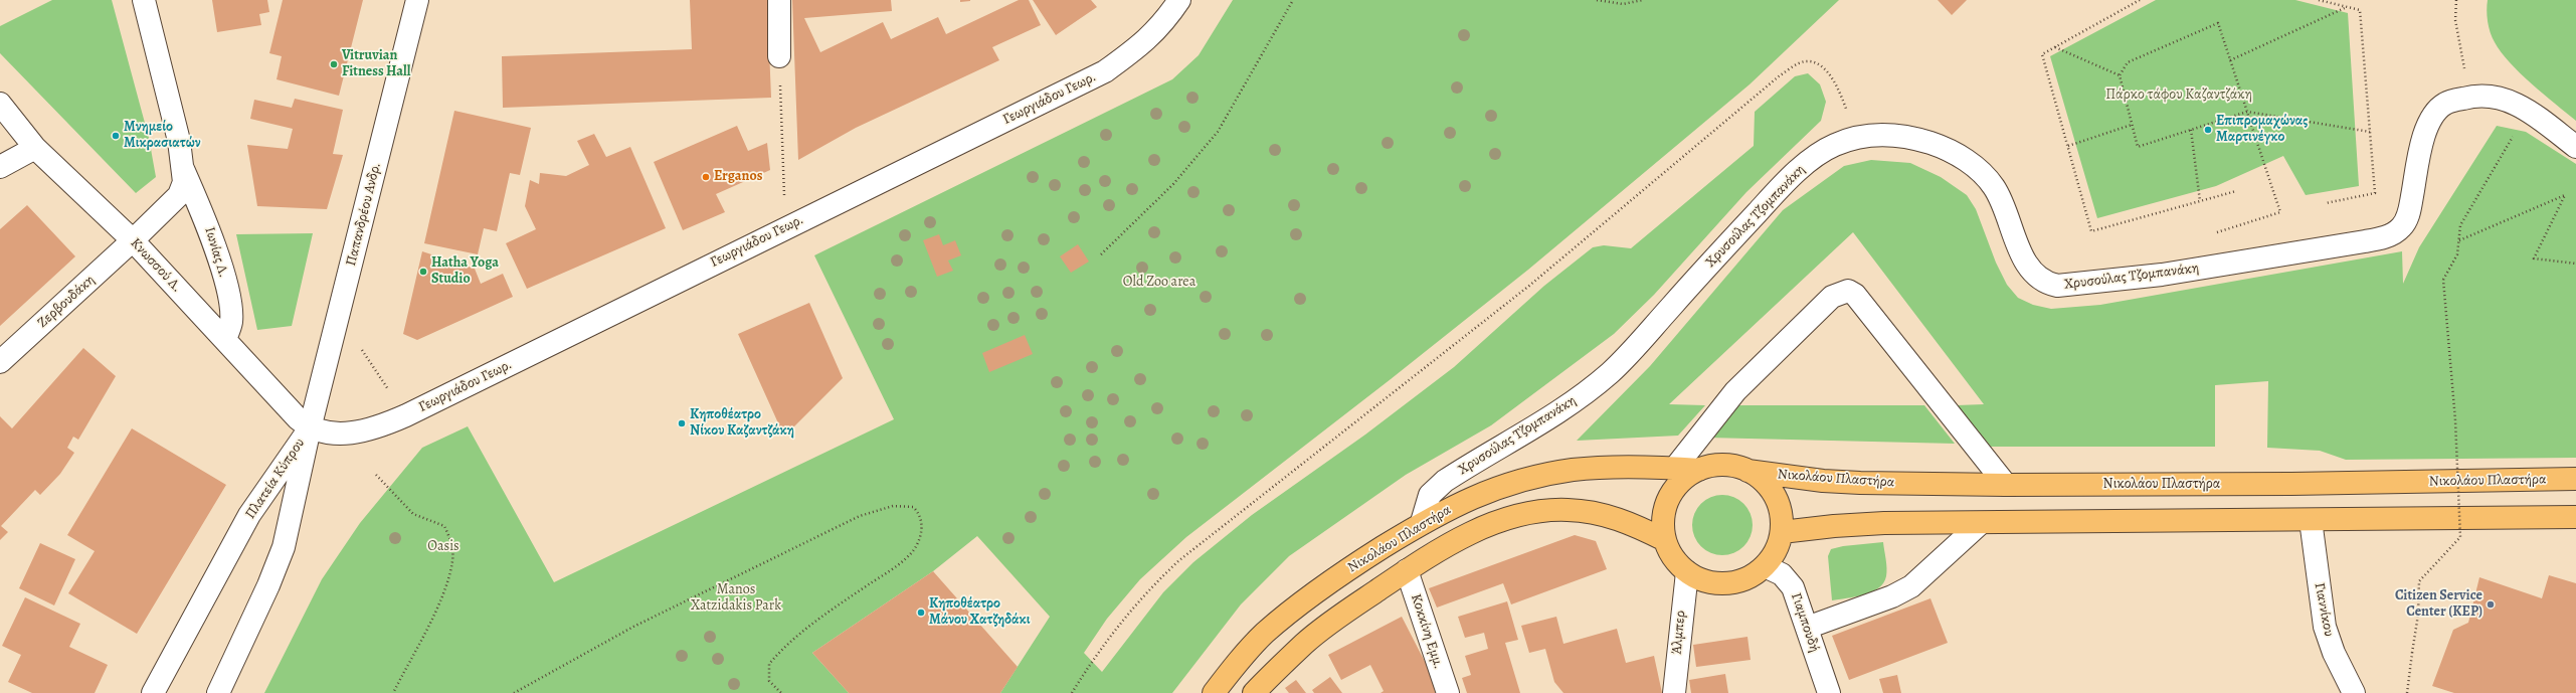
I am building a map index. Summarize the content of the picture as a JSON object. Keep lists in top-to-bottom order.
{
  "streets": {
    "main road": ["Νικολάου Πλαστήρα"],
    "street": [
      "Γεωργιάδου Γεωρ.",
      "Παπανδρέου Ανδρ.",
      "Χρυσούλας Τζομπανάκη",
      "Ιωνίας Λ.",
      "Κνωσσού Λ.",
      "Ζερβουδάκη",
      "Πλατεία Κύπρου",
      "Γιαννίκου",
      "Γιαμπουδή",
      "Κοκκίνη Εμμ.",
      "Άλμπερ"
    ]
  },
  "crossings": [
    ["Γεωργιάδου Γεωρ.", "Παπανδρέου Ανδρ."],
    ["Γεωργιάδου Γεωρ.", "Κνωσσού Λ."],
    ["Γεωργιάδου Γεωρ.", "Πλατεία Κύπρου"],
    ["Παπανδρέου Ανδρ.", "Κνωσσού Λ."],
    ["Παπανδρέου Ανδρ.", "Πλατεία Κύπρου"],
    ["Χρυσούλας Τζομπανάκη", "Νικολάου Πλαστήρα"],
    ["Ιωνίας Λ.", "Κνωσσού Λ."],
    ["Ιωνίας Λ.", "Ζερβουδάκη"],
    ["Κνωσσού Λ.", "Ζερβουδάκη"],
    ["Κνωσσού Λ.", "Πλατεία Κύπρου"],
    ["Νικολάου Πλαστήρα", "Γιαμπουδή"],
    ["Νικολάου Πλαστήρα", "Άλμπερ"],
    ["Γιαμπουδή", "Άλμπερ"]
  ],
  "parks": [
    "Πάρκο τάφου Καζαντζάκη",
    "Old Zoo area",
    "Oasis",
    "Manos Xatzidakis Park"
  ],
  "places": [
    "Vitruvian Fitness Hall",
    "Επιπρομαχώνας Μαρτινέγκο",
    "Μνημείο Μικρασιατών",
    "Erganos",
    "Hatha Yoga Studio",
    "Κηποθέατρο Νίκου Καζαντζάκη",
    "Citizen Service Center (KEP)",
    "Κηποθέατρο Μάνου Χατζηδάκι"
  ]
}
